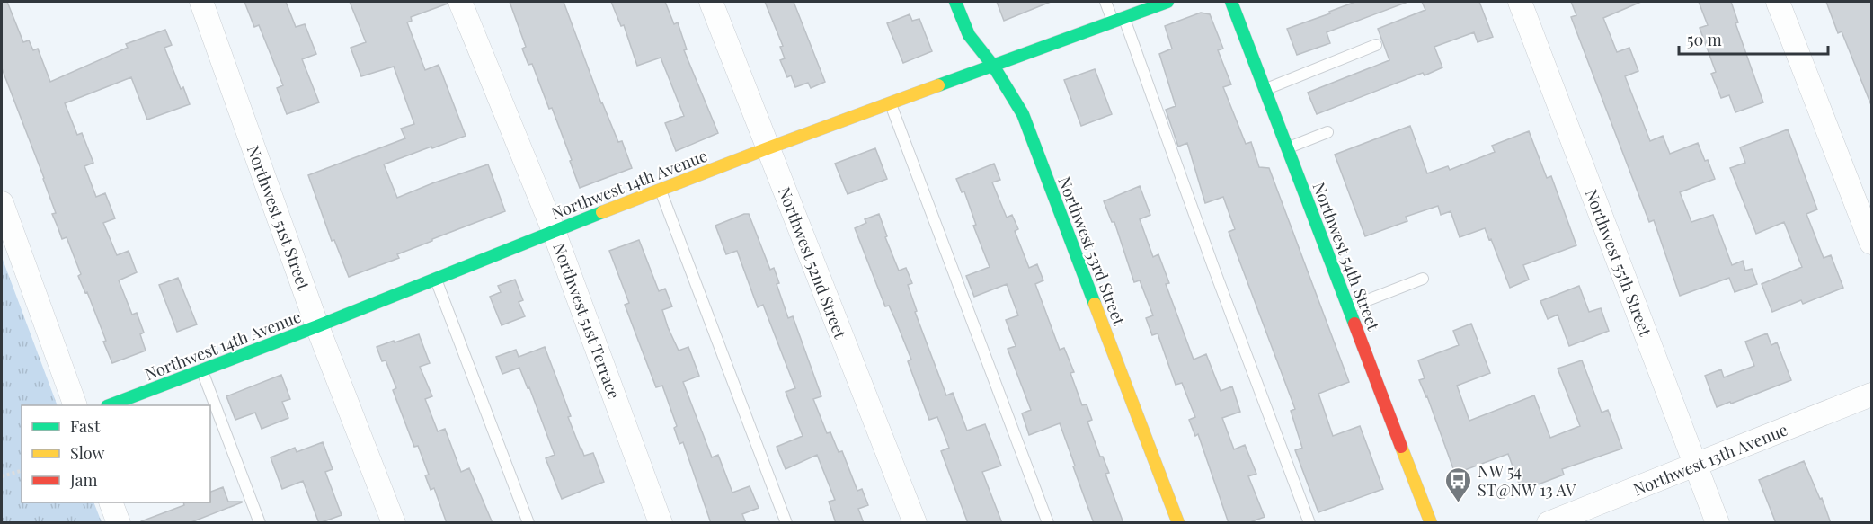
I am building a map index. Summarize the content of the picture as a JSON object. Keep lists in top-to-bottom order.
{
  "streets": {
    "street": [
      "Northwest 14th Avenue",
      "Northwest 51st Street",
      "Northwest 53rd Street",
      "Northwest 54th Street",
      "Northwest 52nd Street",
      "Northwest 55th Street",
      "Northwest 51st Terrace",
      "Northwest 13th Avenue"
    ]
  },
  "crossings": [
    ["Northwest 14th Avenue", "Northwest 51st Street"],
    ["Northwest 14th Avenue", "Northwest 53rd Street"],
    ["Northwest 14th Avenue", "Northwest 52nd Street"],
    ["Northwest 14th Avenue", "Northwest 51st Terrace"],
    ["Northwest 55th Street", "Northwest 13th Avenue"]
  ],
  "places": {
    "bus stop": ["NW 54 ST@NW 13 AV"]
  },
  "legend": ["Fast", "Slow", "Jam"],
  "scale_bar": "50 m"
}
